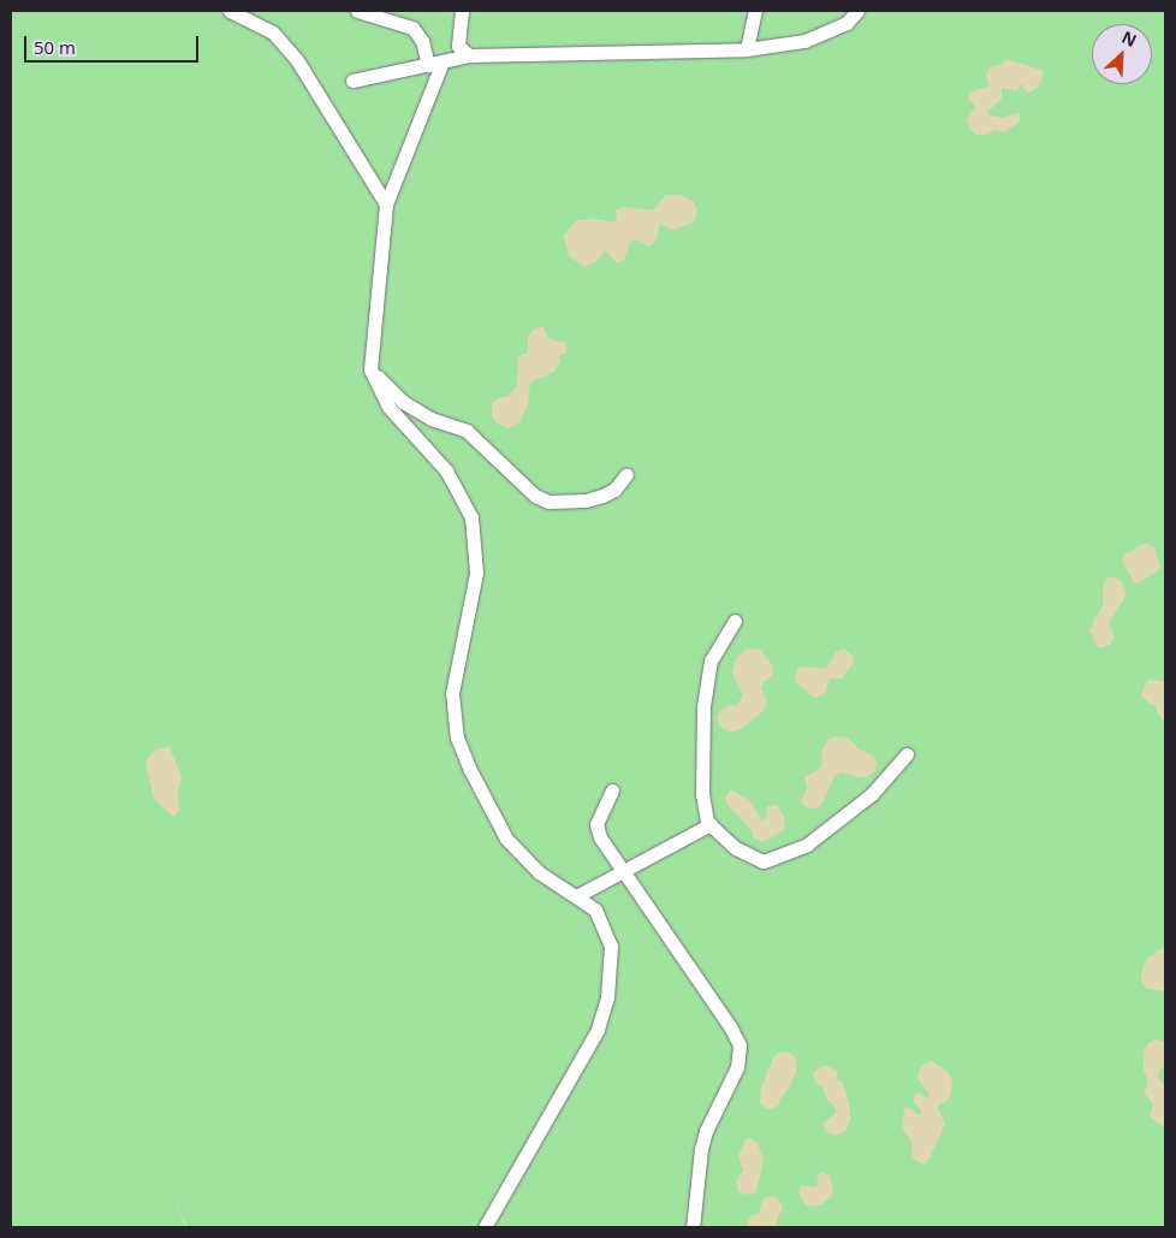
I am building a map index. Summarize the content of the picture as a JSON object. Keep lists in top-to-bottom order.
{
  "scale_bar": "50 m",
  "north": "top right"
}
